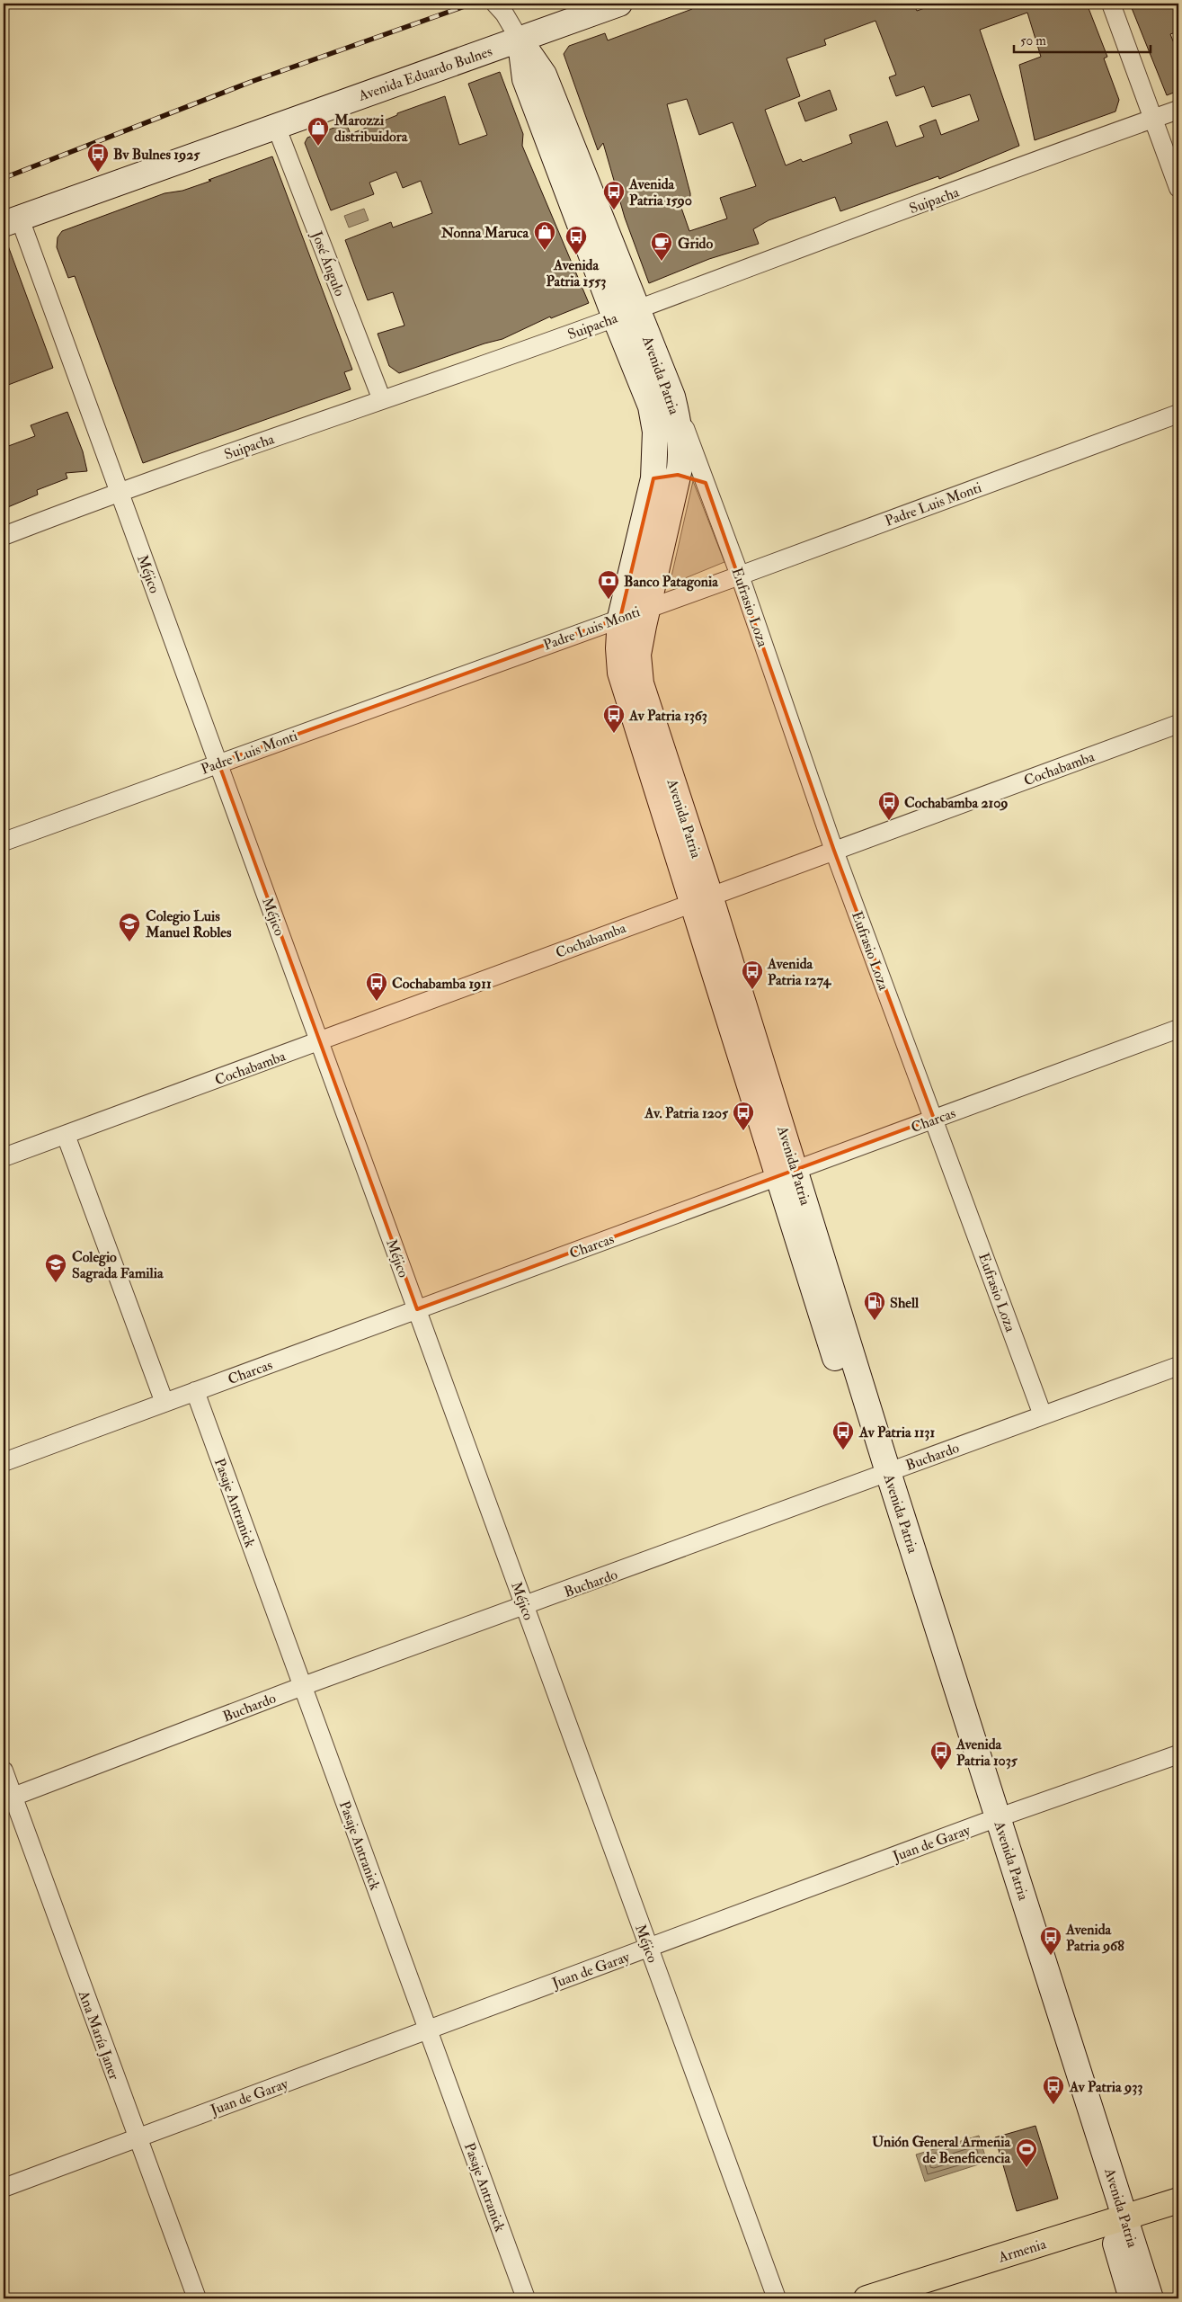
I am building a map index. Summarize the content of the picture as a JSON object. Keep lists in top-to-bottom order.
{
  "streets": {
    "main road": ["Avenida Eduardo Bulnes", "Avenida Patria", "Armenia"],
    "street": [
      "Suipacha",
      "José Ángulo",
      "Padre Luis Monti",
      "Méjico",
      "Eufrasio Loza",
      "Cochabamba",
      "Charcas",
      "Buchardo",
      "Pasaje Antranick",
      "Juan de Garay",
      "Ana María Janer"
    ]
  },
  "crossings": [
    ["Avenida Eduardo Bulnes", "José Ángulo"],
    ["Avenida Eduardo Bulnes", "Avenida Patria"],
    ["Avenida Eduardo Bulnes", "Méjico"],
    ["Suipacha", "José Ángulo"],
    ["Suipacha", "Avenida Patria"],
    ["Suipacha", "Méjico"],
    ["Avenida Patria", "Padre Luis Monti"],
    ["Avenida Patria", "Eufrasio Loza"],
    ["Avenida Patria", "Cochabamba"],
    ["Avenida Patria", "Charcas"],
    ["Avenida Patria", "Buchardo"],
    ["Avenida Patria", "Juan de Garay"],
    ["Avenida Patria", "Armenia"],
    ["Padre Luis Monti", "Méjico"],
    ["Padre Luis Monti", "Eufrasio Loza"],
    ["Méjico", "Cochabamba"],
    ["Méjico", "Charcas"],
    ["Méjico", "Buchardo"],
    ["Méjico", "Juan de Garay"],
    ["Eufrasio Loza", "Cochabamba"],
    ["Eufrasio Loza", "Charcas"],
    ["Eufrasio Loza", "Buchardo"],
    ["Charcas", "Pasaje Antranick"],
    ["Buchardo", "Pasaje Antranick"],
    ["Buchardo", "Ana María Janer"],
    ["Pasaje Antranick", "Juan de Garay"],
    ["Juan de Garay", "Ana María Janer"]
  ],
  "places": {
    "shop": ["Marozzi distribuidora", "Nonna Maruca"],
    "bus stop": [
      "Bv Bulnes 1925",
      "Avenida Patria 1590",
      "Avenida Patria 1553",
      "Av Patria 1363",
      "Cochabamba 2109",
      "Avenida Patria 1274",
      "Cochabamba 1911",
      "Av. Patria 1205",
      "Av Patria 1131",
      "Avenida Patria 1035",
      "Avenida Patria 968",
      "Av Patria 933"
    ],
    "cafe": ["Grido"],
    "bank": ["Banco Patagonia"],
    "school or university": ["Colegio Luis Manuel Robles", "Colegio Sagrada Familia"],
    "fuel station": ["Shell"],
    "sports": ["Unión General Armenia de Beneficencia"]
  },
  "scale_bar": "50 m"
}
